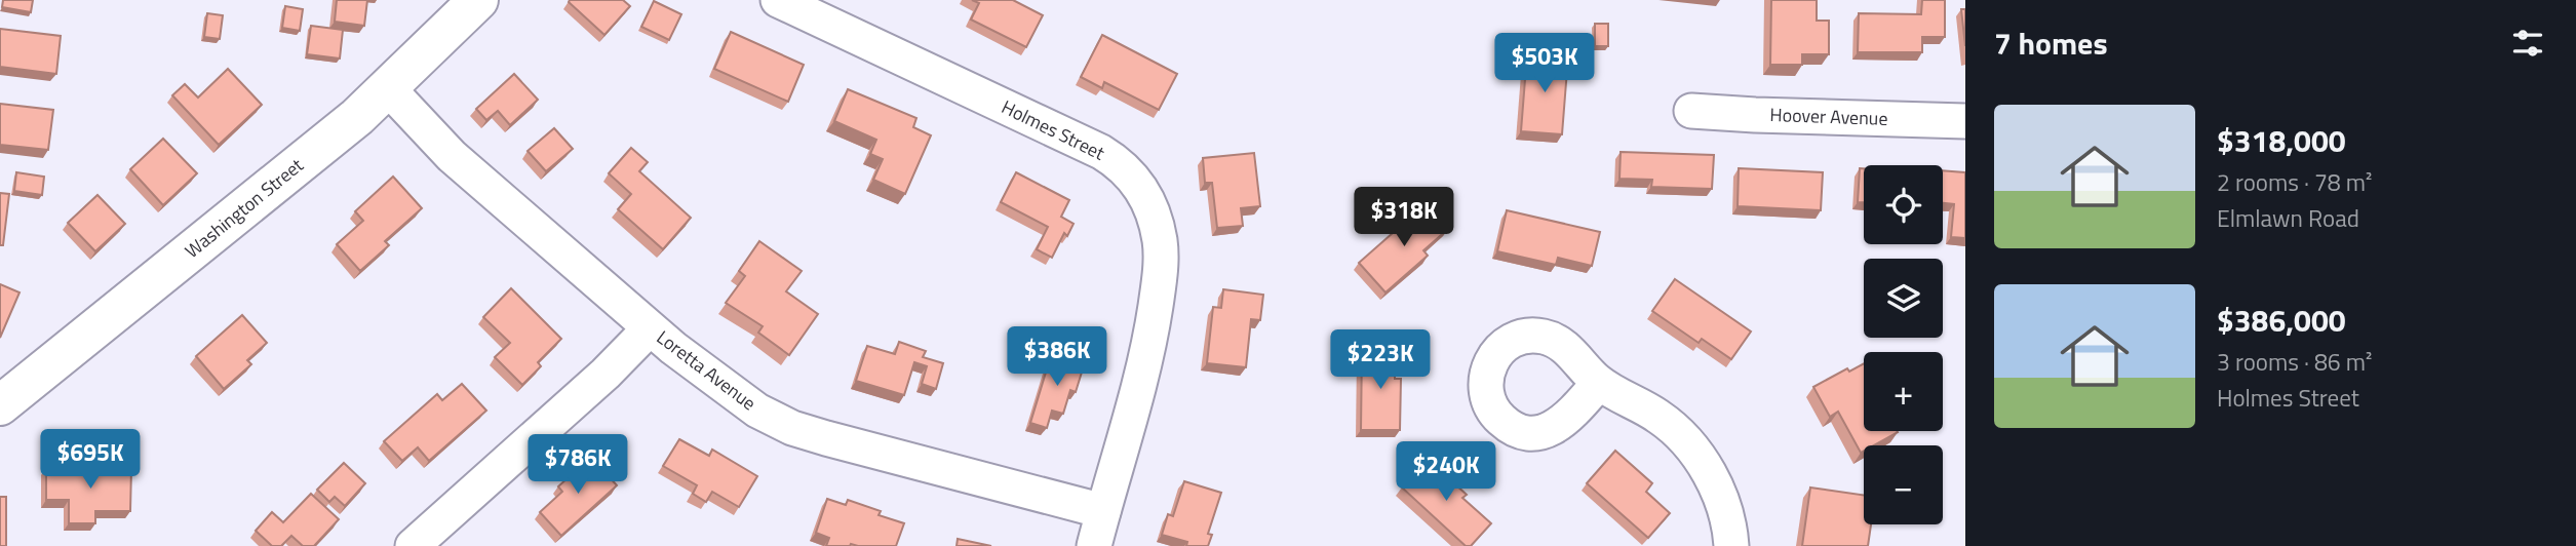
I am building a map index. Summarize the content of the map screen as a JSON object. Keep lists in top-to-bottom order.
{
  "streets": {
    "street": [
      "Hoover Avenue",
      "Holmes Street",
      "Washington Street",
      "Loretta Avenue"
    ]
  },
  "crossings": [
    ["Holmes Street", "Loretta Avenue"],
    ["Washington Street", "Loretta Avenue"]
  ],
  "page": {
    "heading": "7 homes",
    "price": [
      "$503K",
      "$318K",
      "$386K",
      "$223K",
      "$695K",
      "$786K",
      "$240K"
    ],
    "list": [
      {
        "name": "$318,000",
        "note": "2 rooms · 78 m² · Elmlawn Road"
      },
      {
        "name": "$386,000",
        "note": "3 rooms · 86 m² · Holmes Street"
      }
    ],
    "map_buttons": ["+", "−"]
  }
}
